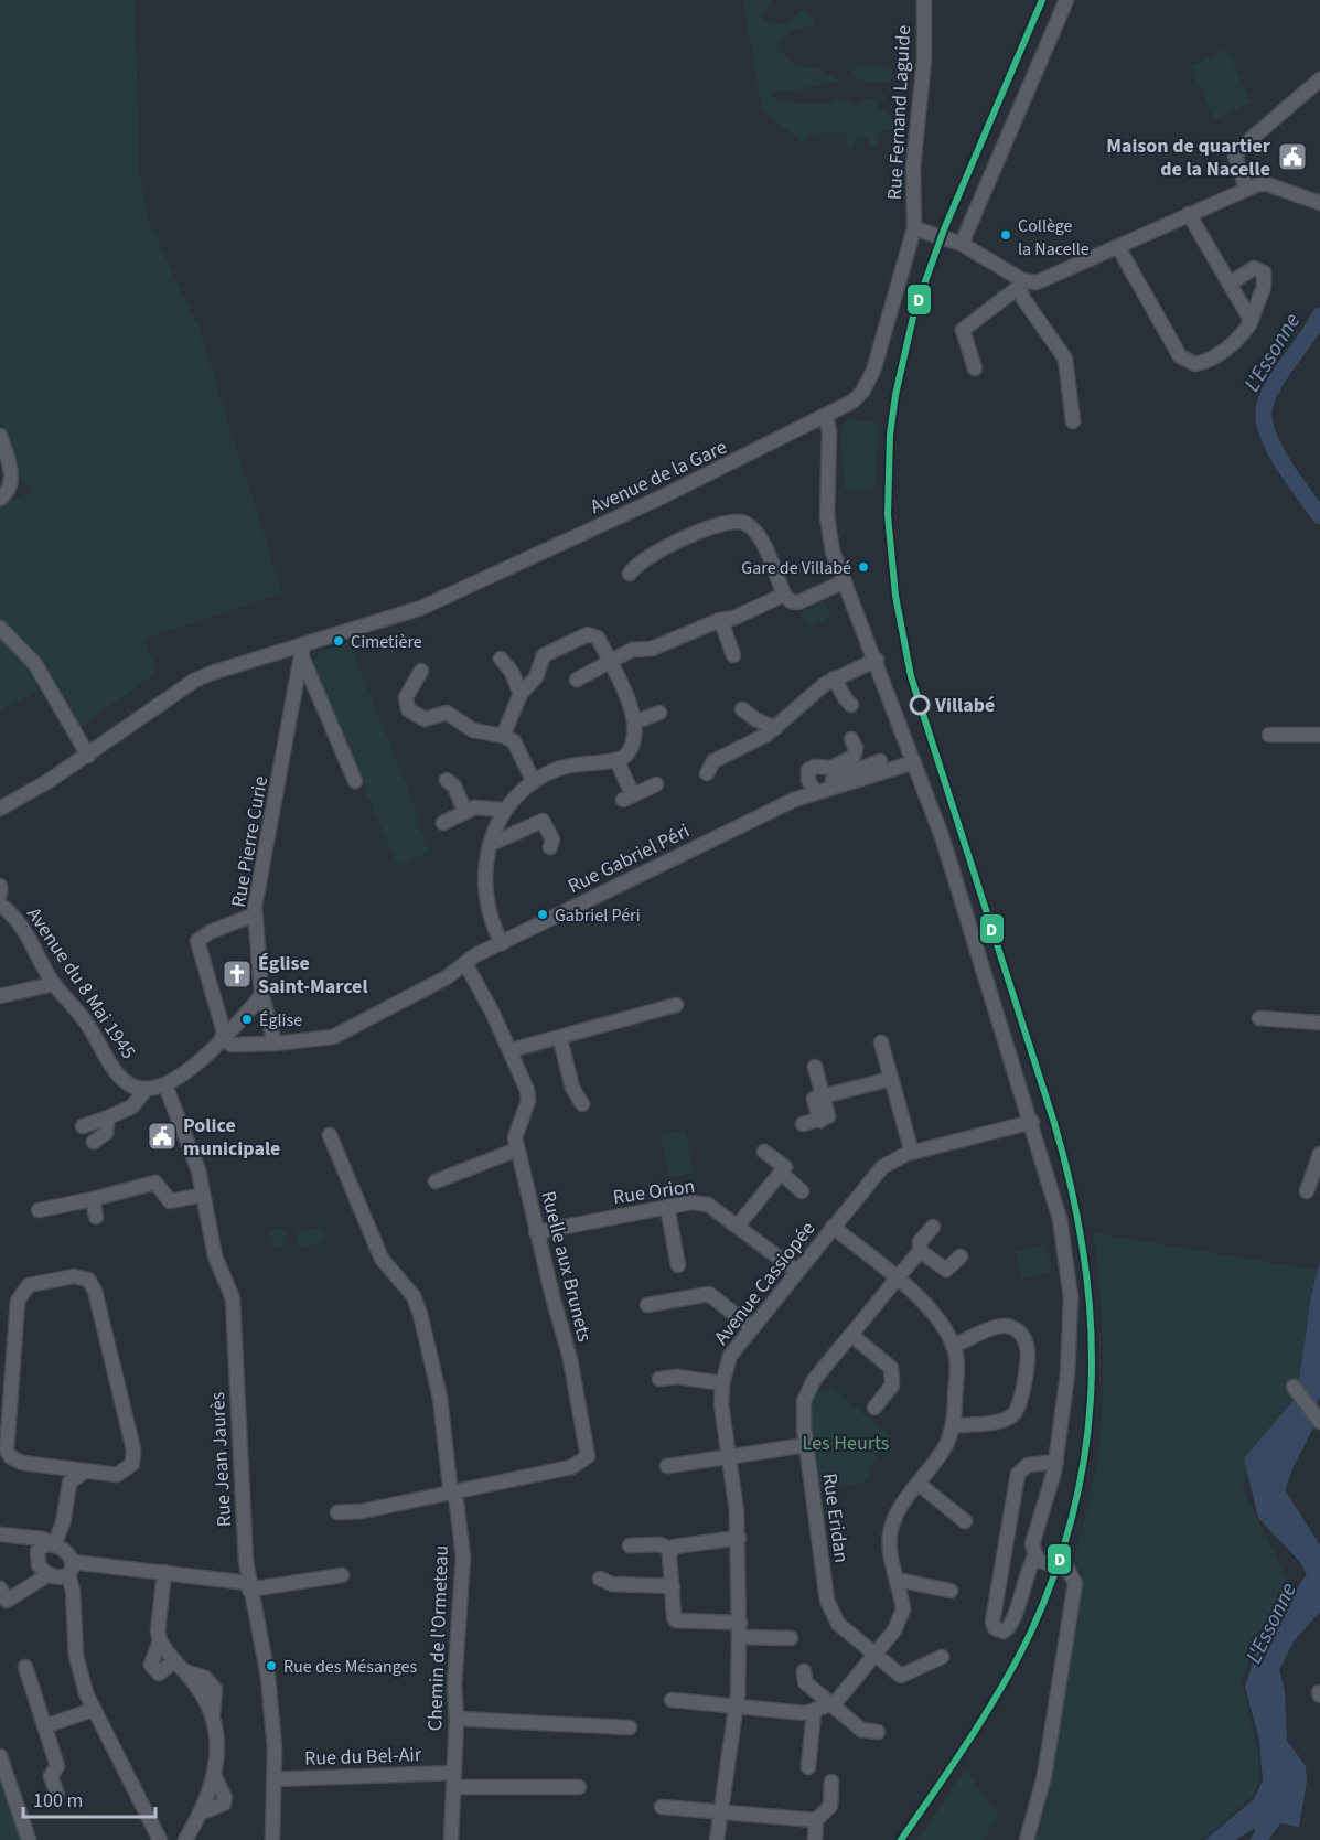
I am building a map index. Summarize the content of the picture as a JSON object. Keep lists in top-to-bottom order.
{
  "streets": {
    "street": [
      "Rue Fernand Laguide",
      "Avenue de la Gare",
      "Rue Pierre Curie",
      "Rue Gabriel Péri",
      "Avenue du 8 Mai 1945",
      "Rue Orion",
      "Ruelle aux Brunets",
      "Avenue Cassiopée",
      "Rue Jean Jaurès",
      "Rue Eridan",
      "Chemin de l'Ormeteau",
      "Rue du Bel-Air"
    ]
  },
  "crossings": [
    ["Rue Fernand Laguide", "Avenue de la Gare"],
    ["Avenue de la Gare", "Rue Pierre Curie"],
    ["Rue Pierre Curie", "Rue Gabriel Péri"],
    ["Rue Gabriel Péri", "Ruelle aux Brunets"],
    ["Rue Orion", "Ruelle aux Brunets"],
    ["Rue Orion", "Avenue Cassiopée"],
    ["Ruelle aux Brunets", "Chemin de l'Ormeteau"],
    ["Rue Jean Jaurès", "Rue du Bel-Air"],
    ["Chemin de l'Ormeteau", "Rue du Bel-Air"]
  ],
  "water": ["L'Essonne"],
  "parks": ["Les Heurts"],
  "places": {
    "public building": ["Maison de quartier de la Nacelle", "Police municipale"],
    "other": [
      "Collège la Nacelle",
      "Gare de Villabé",
      "Cimetière",
      "Villabé",
      "Gabriel Péri",
      "Église",
      "Rue des Mésanges"
    ],
    "church": ["Église Saint-Marcel"]
  },
  "lines": ["transit line D"],
  "scale_bar": "100 m"
}
